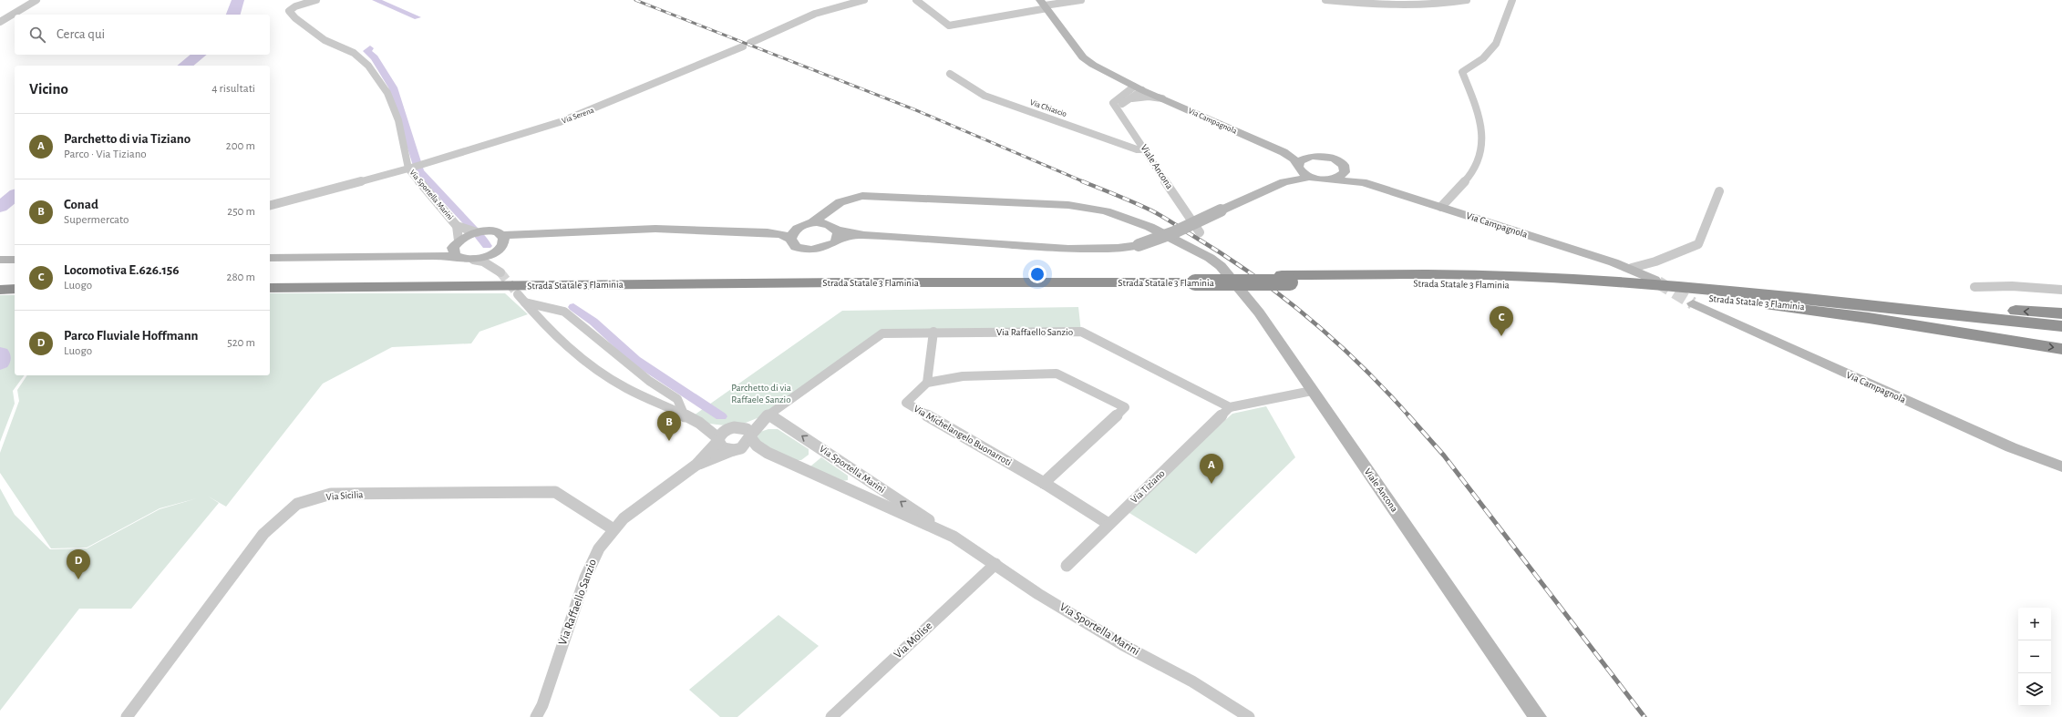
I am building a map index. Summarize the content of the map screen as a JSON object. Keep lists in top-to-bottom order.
{
  "streets": {
    "highway": ["Strada Statale 3 Flaminia"],
    "main road": ["Via Campagnola", "Viale Ancona", "Via Sportella Marini"],
    "street": [
      "Via Chiascio",
      "Via Serena",
      "Via Raffaello Sanzio",
      "Via Michelangelo Buonarroti",
      "Via Tiziano",
      "Via Sicilia",
      "Via Molise"
    ]
  },
  "crossings": [
    ["Via Chiascio", "Viale Ancona"],
    ["Via Serena", "Via Sportella Marini"],
    ["Via Sportella Marini", "Via Raffaello Sanzio"],
    ["Via Sportella Marini", "Via Molise"],
    ["Via Raffaello Sanzio", "Via Tiziano"],
    ["Via Raffaello Sanzio", "Via Sicilia"],
    ["Via Michelangelo Buonarroti", "Via Tiziano"]
  ],
  "parks": ["Parchetto di via Raffaele Sanzio"],
  "page": {
    "search": "Cerca qui",
    "heading": ["Vicino", "4 risultati"],
    "list": [
      {
        "mark": "A",
        "name": "Parchetto di via Tiziano",
        "note": "Parco · Via Tiziano",
        "value": "200 m"
      },
      {
        "mark": "B",
        "name": "Conad",
        "note": "Supermercato",
        "value": "250 m"
      },
      {
        "mark": "C",
        "name": "Locomotiva E.626.156",
        "note": "Luogo",
        "value": "280 m"
      },
      {
        "mark": "D",
        "name": "Parco Fluviale Hoffmann",
        "note": "Luogo",
        "value": "520 m"
      }
    ],
    "pins": [
      "C",
      "B",
      "A",
      "D"
    ],
    "map_buttons": ["+", "−"]
  }
}
